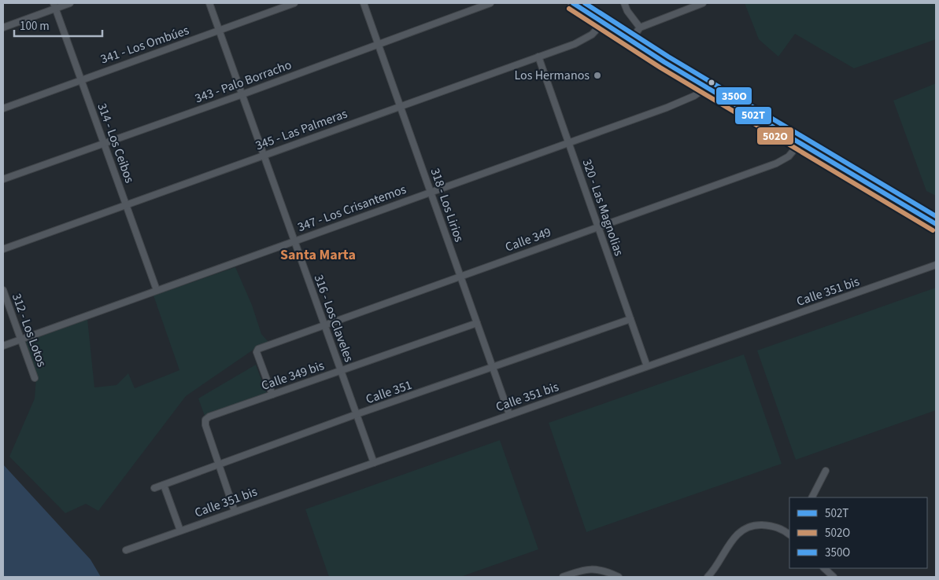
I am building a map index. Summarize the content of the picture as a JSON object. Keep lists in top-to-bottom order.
{
  "streets": {
    "street": [
      "341 - Los Ombúes",
      "343 - Palo Borracho",
      "345 - Las Palmeras",
      "314 - Los Ceibos",
      "318 - Los Lirios",
      "320 - Las Magnolias",
      "347 - Los Crisantemos",
      "Calle 349",
      "Calle 351 bis",
      "316 - Los Claveles",
      "312 - Los Lotos",
      "Calle 349 bis",
      "Calle 351"
    ]
  },
  "crossings": [
    ["341 - Los Ombúes", "314 - Los Ceibos"],
    ["341 - Los Ombúes", "316 - Los Claveles"],
    ["343 - Palo Borracho", "314 - Los Ceibos"],
    ["343 - Palo Borracho", "318 - Los Lirios"],
    ["343 - Palo Borracho", "316 - Los Claveles"],
    ["345 - Las Palmeras", "314 - Los Ceibos"],
    ["345 - Las Palmeras", "318 - Los Lirios"],
    ["345 - Las Palmeras", "320 - Las Magnolias"],
    ["345 - Las Palmeras", "316 - Los Claveles"],
    ["314 - Los Ceibos", "347 - Los Crisantemos"],
    ["318 - Los Lirios", "347 - Los Crisantemos"],
    ["318 - Los Lirios", "Calle 349"],
    ["318 - Los Lirios", "Calle 351 bis"],
    ["318 - Los Lirios", "Calle 349 bis"],
    ["318 - Los Lirios", "Calle 351"],
    ["320 - Las Magnolias", "347 - Los Crisantemos"],
    ["320 - Las Magnolias", "Calle 349"],
    ["320 - Las Magnolias", "Calle 351 bis"],
    ["320 - Las Magnolias", "Calle 351"],
    ["347 - Los Crisantemos", "316 - Los Claveles"],
    ["347 - Los Crisantemos", "312 - Los Lotos"],
    ["Calle 349", "316 - Los Claveles"],
    ["Calle 349", "Calle 349 bis"],
    ["Calle 351 bis", "316 - Los Claveles"],
    ["316 - Los Claveles", "Calle 349 bis"],
    ["316 - Los Claveles", "Calle 351"],
    ["Calle 349 bis", "Calle 351"]
  ],
  "districts": ["Santa Marta"],
  "places": ["Los Hermanos"],
  "lines": ["transit line 502T", "transit line 350O", "transit line 502O"],
  "legend": ["502T", "502O", "350O"],
  "scale_bar": "100 m"
}
